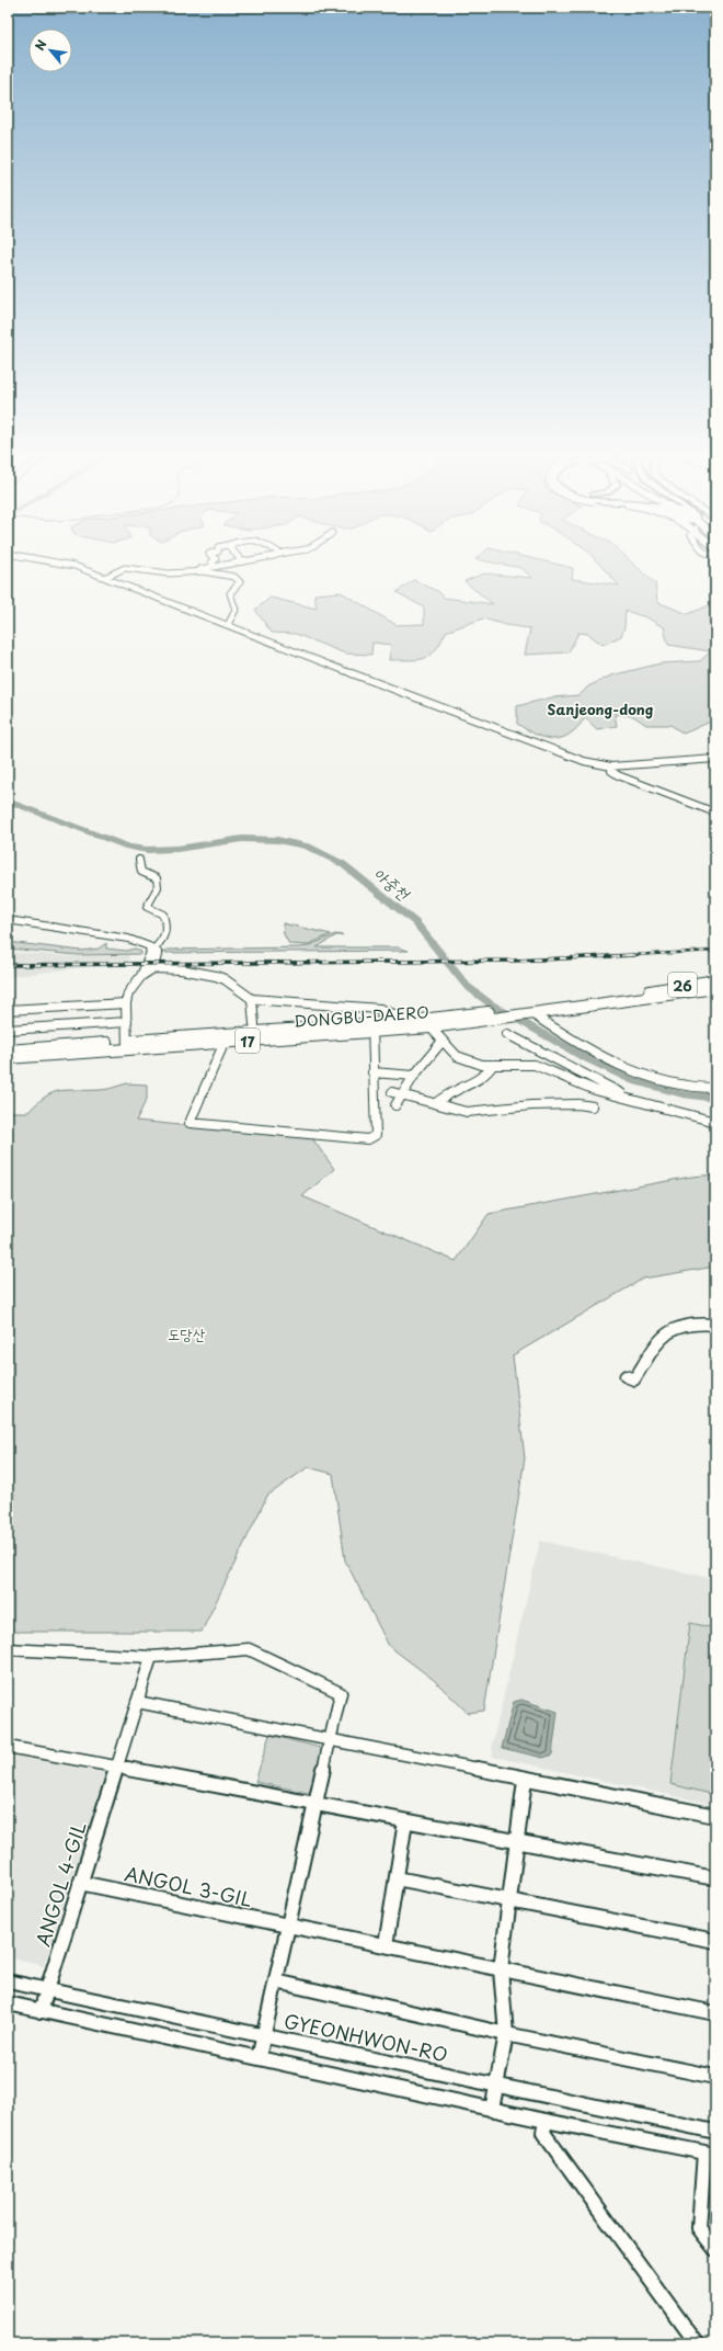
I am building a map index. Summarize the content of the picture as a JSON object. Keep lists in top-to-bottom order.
{
  "streets": {
    "main road": ["26", "DONGBU-DAERO", "17"],
    "street": ["ANGOL 4-GIL", "ANGOL 3-GIL", "GYEONHWON-RO"]
  },
  "crossings": [
    ["26", "DONGBU-DAERO"],
    ["ANGOL 4-GIL", "ANGOL 3-GIL"],
    ["ANGOL 4-GIL", "GYEONHWON-RO"]
  ],
  "districts": ["Sanjeong-dong"],
  "water": ["아중천"],
  "parks": ["도당산"],
  "north": "top left"
}
